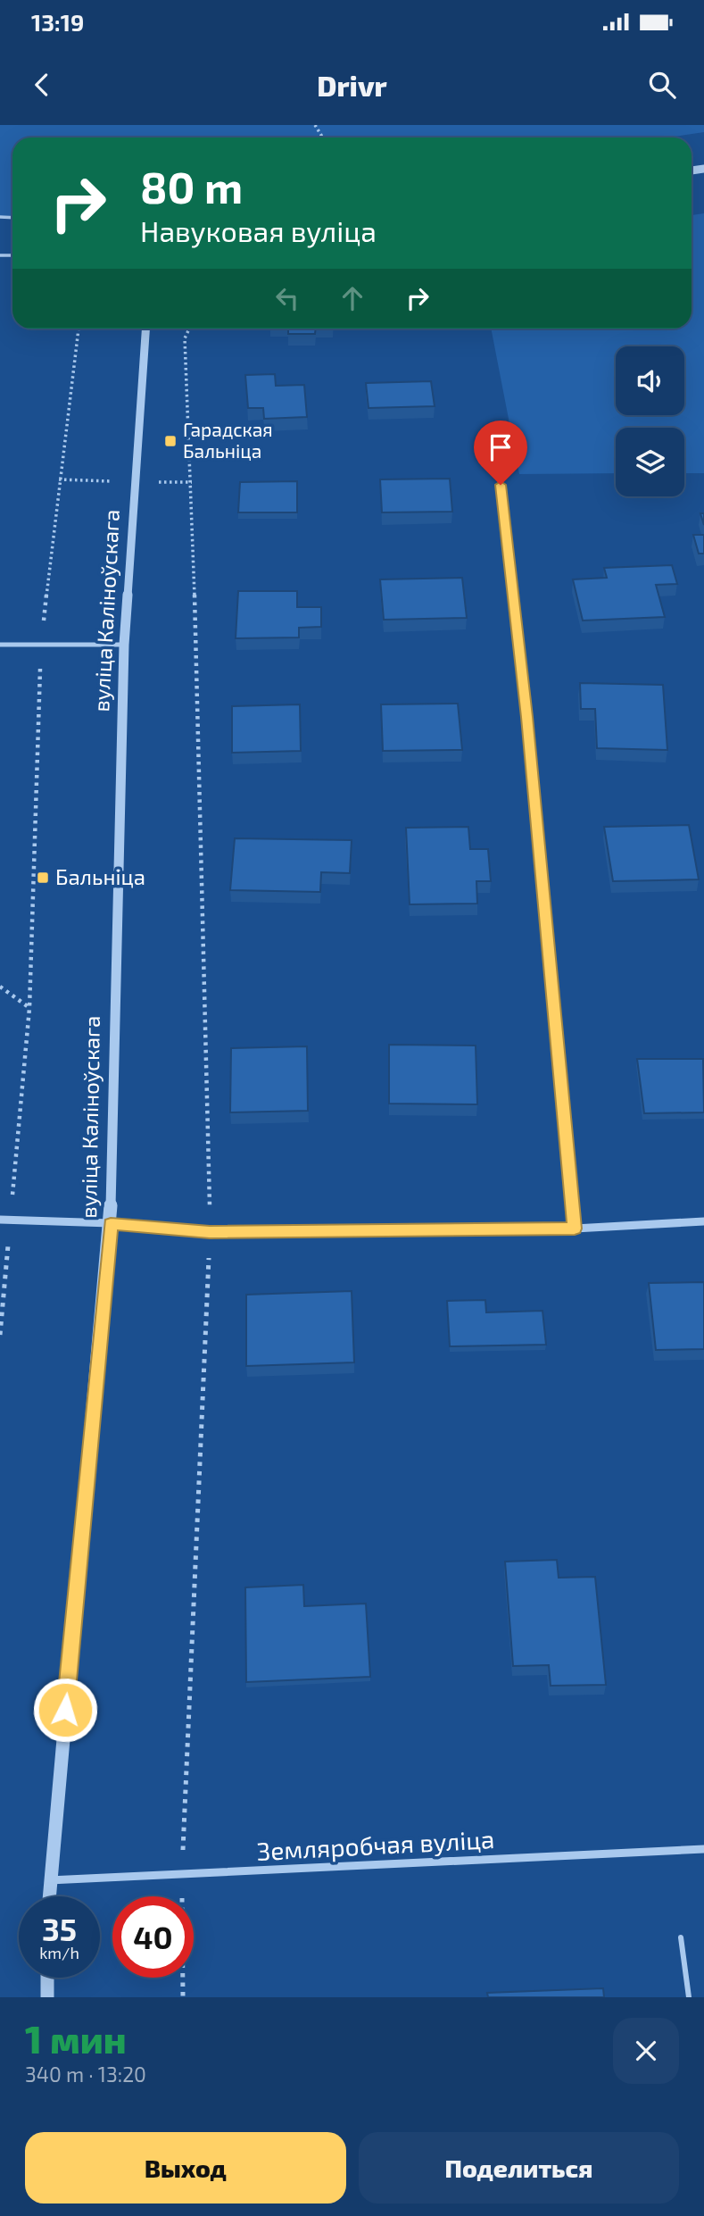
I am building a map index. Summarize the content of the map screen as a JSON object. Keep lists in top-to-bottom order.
{
  "streets": {
    "street": ["вуліца Каліноўскага", "Земляробчая вуліца"]
  },
  "crossings": [
    ["вуліца Каліноўскага", "Земляробчая вуліца"]
  ],
  "places": {
    "transit": ["Гарадская Бальніца", "Бальніца"]
  },
  "page": {
    "status": "13:19",
    "header": "Drivr",
    "turn": ["80 m", "Навуковая вуліца"],
    "speed": "35 km/h",
    "limit": "40",
    "heading": ["1 мин", "340 m · 13:20"],
    "buttons": ["Выход", "Поделиться"]
  }
}
